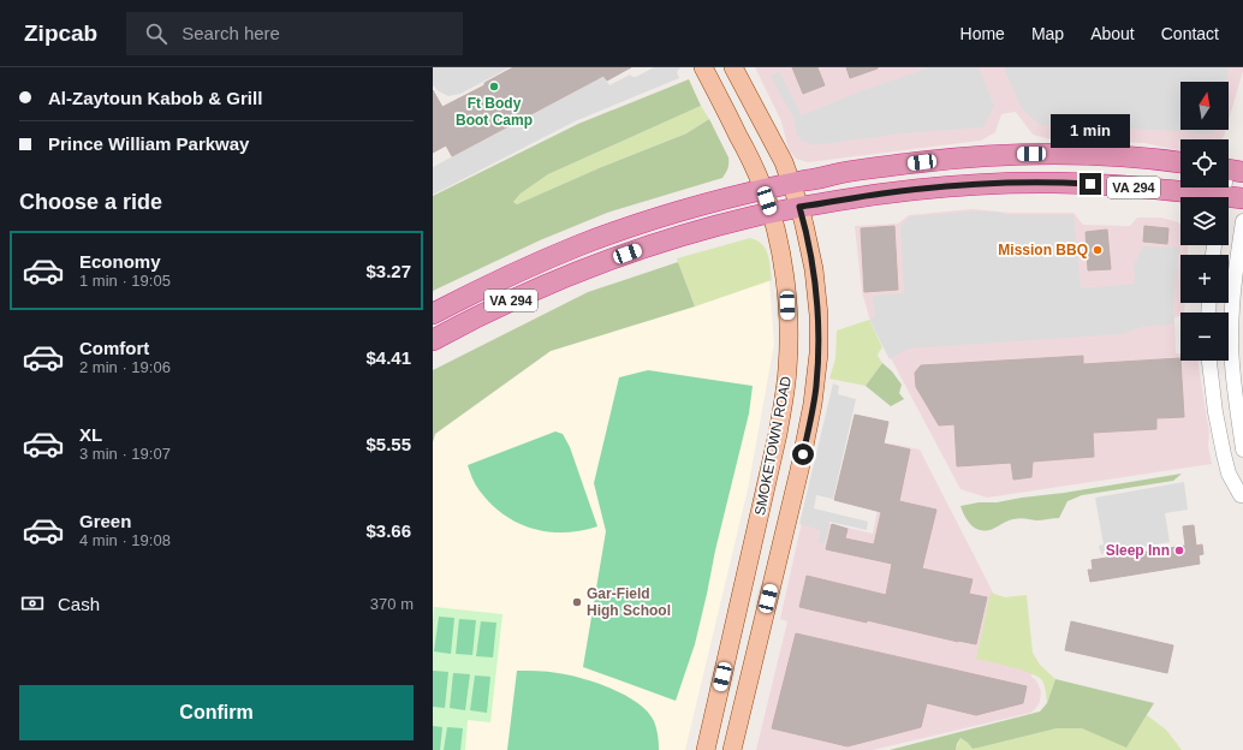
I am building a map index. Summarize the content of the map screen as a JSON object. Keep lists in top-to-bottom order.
{
  "streets": {
    "highway": ["VA 294"],
    "main road": ["SMOKETOWN ROAD"]
  },
  "crossings": [
    ["VA 294", "SMOKETOWN ROAD"]
  ],
  "places": [
    "Ft Body Boot Camp",
    "Mission BBQ",
    "Sleep Inn",
    "Gar-Field High School"
  ],
  "north": "top",
  "page": {
    "header": "Zipcab",
    "search": "Search here",
    "nav": [
      "Home",
      "Map",
      "About",
      "Contact"
    ],
    "banner": ["Al-Zaytoun Kabob & Grill", "Prince William Parkway"],
    "map_buttons": ["+", "−"],
    "bubble": "1 min",
    "heading": "Choose a ride",
    "list": [
      {
        "name": "Economy",
        "note": "1 min · 19:05",
        "value": "$3.27"
      },
      {
        "name": "Comfort",
        "note": "2 min · 19:06",
        "value": "$4.41"
      },
      {
        "name": "XL",
        "note": "3 min · 19:07",
        "value": "$5.55"
      },
      {
        "name": "Green",
        "note": "4 min · 19:08",
        "value": "$3.66"
      }
    ],
    "pay": ["Cash", "370 m"],
    "buttons": "Confirm"
  }
}
